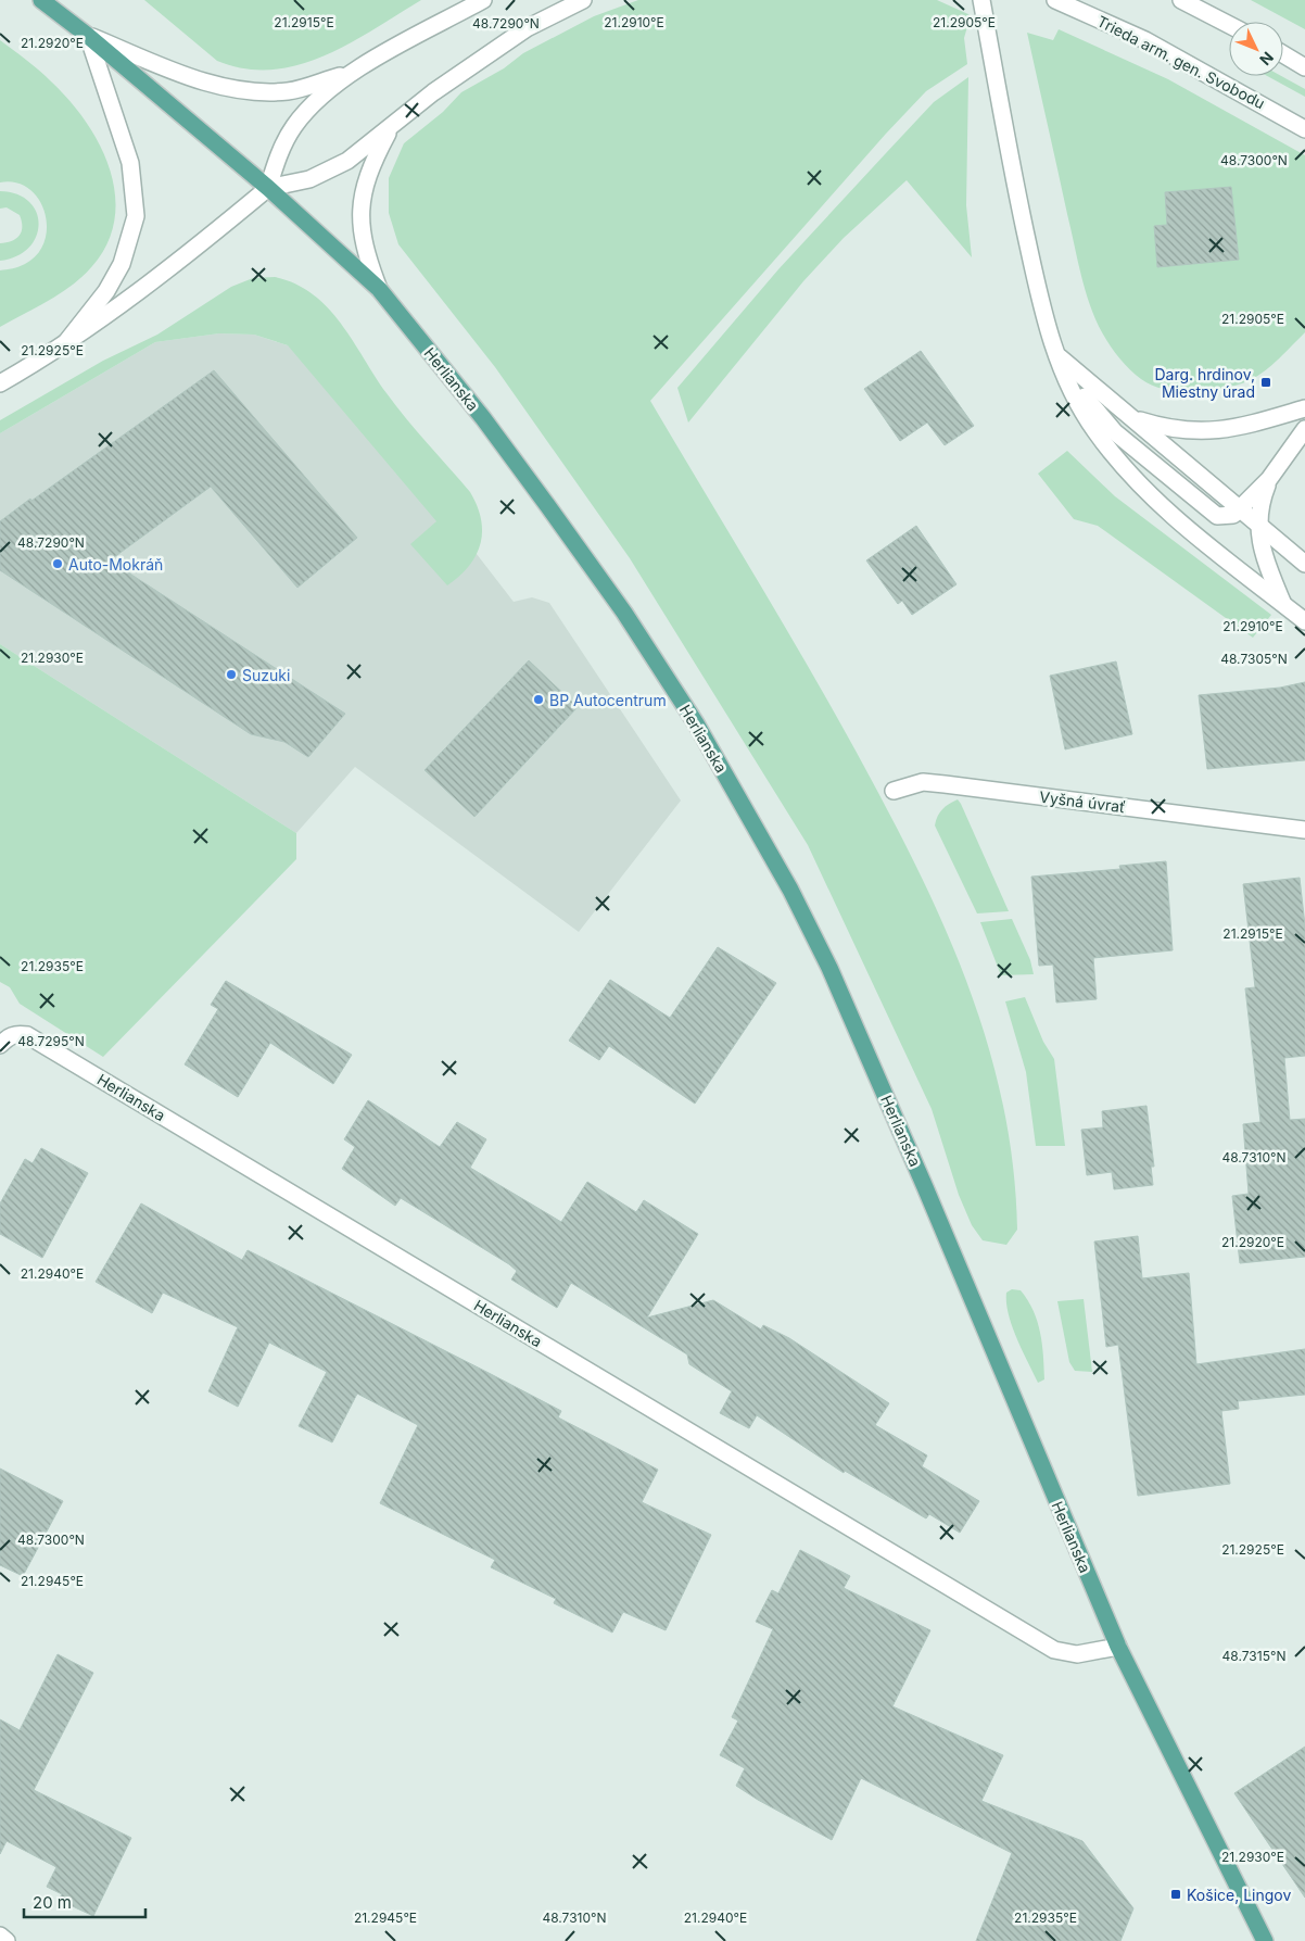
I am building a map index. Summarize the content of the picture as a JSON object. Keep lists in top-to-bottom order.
{
  "streets": {
    "main road": ["Herlianska"],
    "street": ["Trieda arm. gen. Svobodu", "Vyšná úvrať"]
  },
  "places": {
    "transit": ["Darg. hrdinov, Miestny úrad", "Košice, Lingov"],
    "other": ["Auto-Mokráň", "Suzuki", "BP Autocentrum"]
  },
  "scale_bar": "20 m",
  "north": "bottom right",
  "coordinates": [
    "21.2915°E",
    "21.2910°E",
    "21.2905°E",
    "48.7290°N",
    "21.2920°E",
    "48.7300°N",
    "21.2925°E",
    "21.2930°E",
    "48.7305°N",
    "21.2935°E",
    "48.7295°N",
    "48.7310°N",
    "21.2940°E",
    "21.2945°E",
    "48.7315°N"
  ]
}
